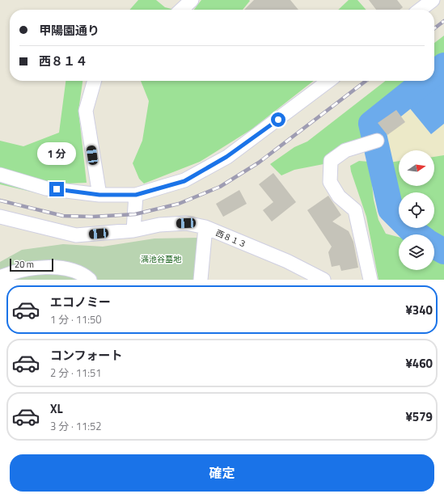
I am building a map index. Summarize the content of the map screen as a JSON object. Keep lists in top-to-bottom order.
{
  "streets": {
    "street": ["西８１３"]
  },
  "parks": ["満池谷墓地"],
  "scale_bar": "20 m",
  "north": "right",
  "page": {
    "banner": ["甲陽園通り", "西８１４"],
    "bubble": "1 分",
    "scale": "20 m",
    "list": [
      {
        "name": "エコノミー",
        "note": "1 分 · 11:50",
        "value": "¥340"
      },
      {
        "name": "コンフォート",
        "note": "2 分 · 11:51",
        "value": "¥460"
      },
      {
        "name": "XL",
        "note": "3 分 · 11:52",
        "value": "¥579"
      }
    ],
    "buttons": "確定"
  }
}
